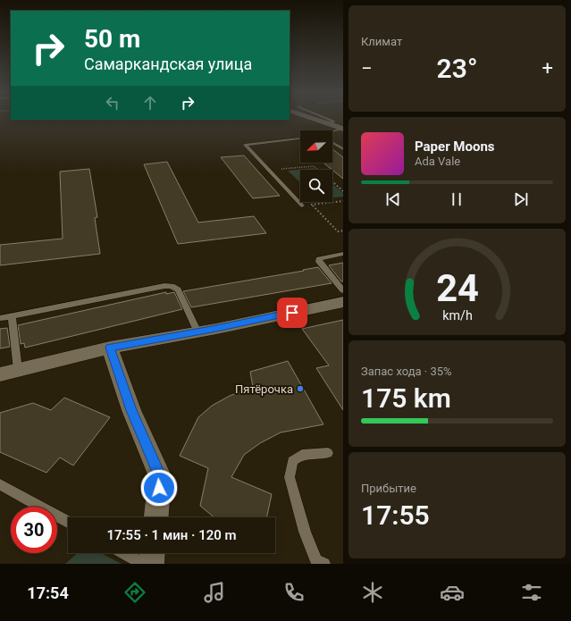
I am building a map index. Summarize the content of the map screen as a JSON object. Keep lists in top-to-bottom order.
{
  "places": ["Пятёрочка"],
  "north": "bottom left",
  "page": {
    "tile": [
      "Климат",
      ["Запас хода · 35%", "175 km"],
      ["Прибытие", "17:55"]
    ],
    "turn": ["50 m", "Самаркандская улица"],
    "heat": ["−", "23°", "+"],
    "song": ["Paper Moons", "Ada Vale"],
    "limit": "30",
    "trip": "17:55 · 1 мин · 120 m",
    "tabs": "17:54",
    "gauge": ["24", "km/h"]
  }
}
